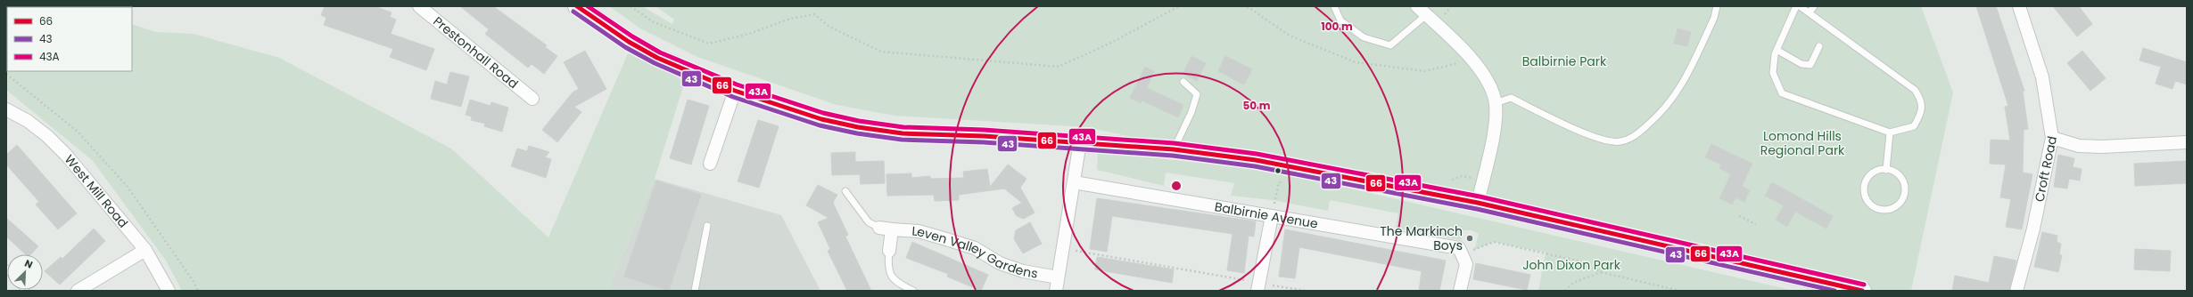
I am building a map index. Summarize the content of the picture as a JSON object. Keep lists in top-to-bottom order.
{
  "streets": {
    "street": [
      "Prestonhall Road",
      "Croft Road",
      "West Mill Road",
      "Balbirnie Avenue",
      "Leven Valley Gardens"
    ]
  },
  "parks": ["Balbirnie Park", "Lomond Hills Regional Park", "John Dixon Park"],
  "places": ["The Markinch Boys"],
  "lines": ["transit line 66", "transit line 43A", "transit line 43"],
  "legend": ["66", "43", "43A"],
  "north": "top right",
  "rings": ["100 m", "50 m"]
}
